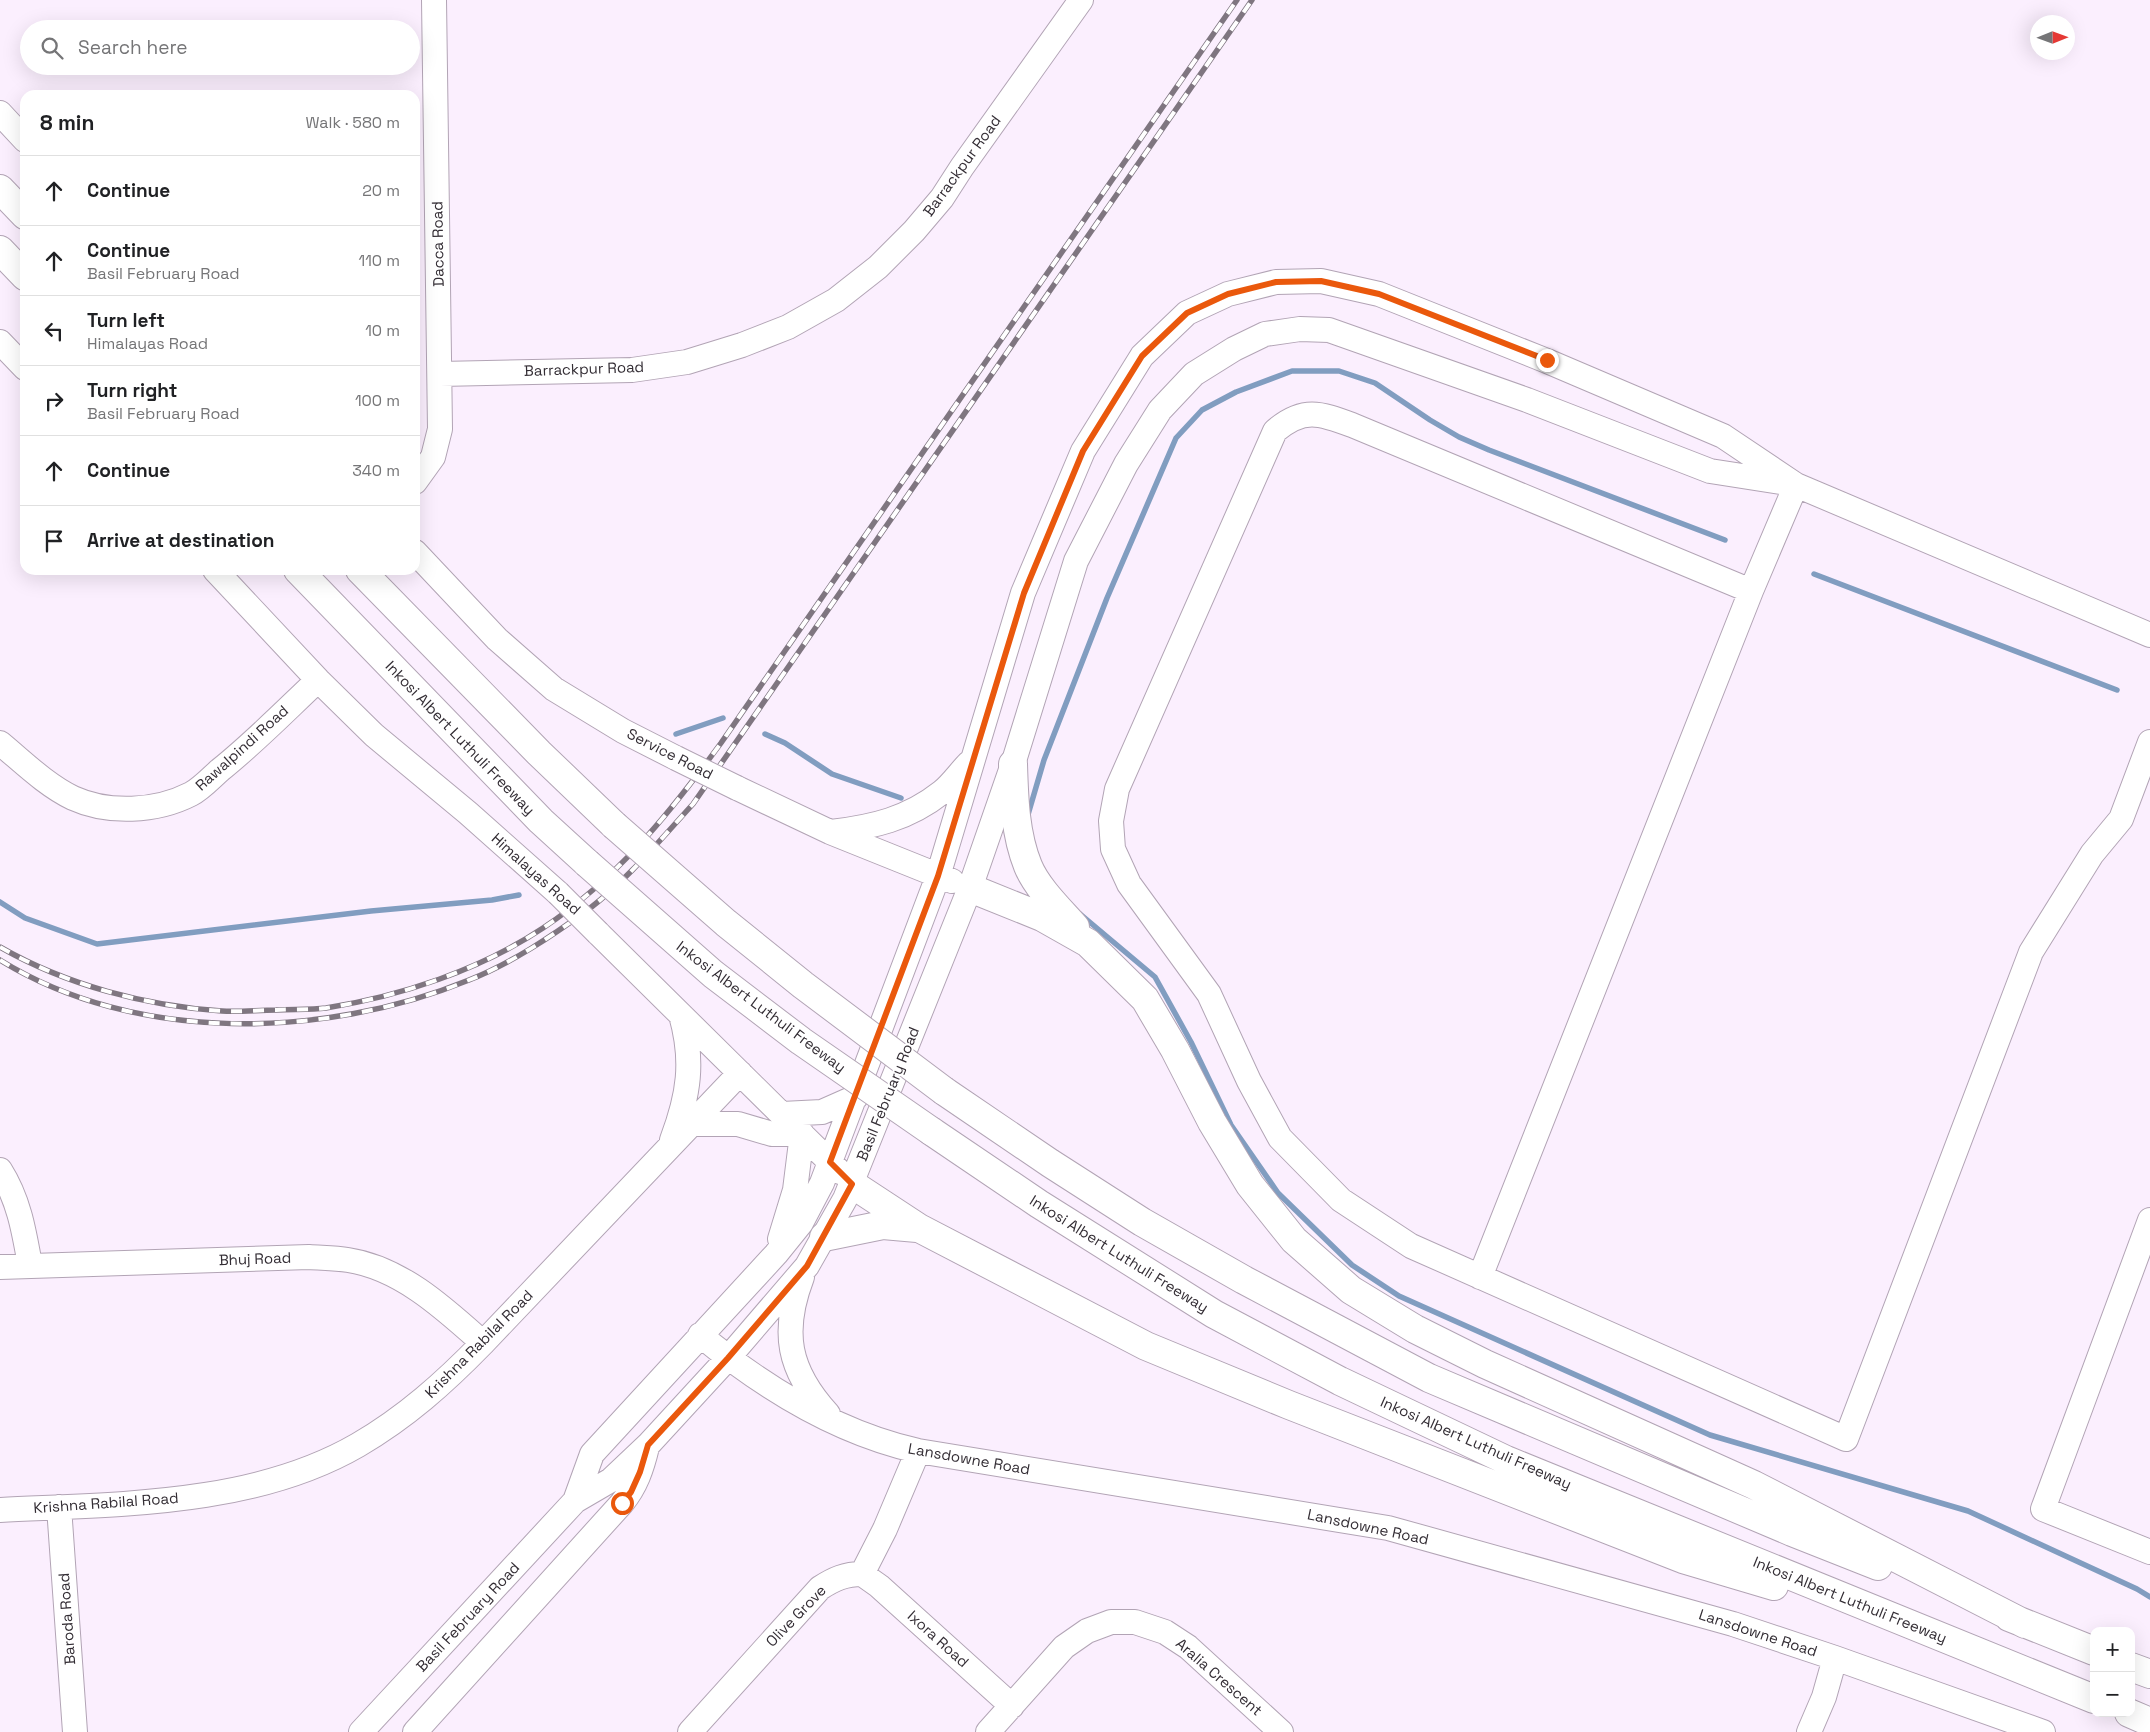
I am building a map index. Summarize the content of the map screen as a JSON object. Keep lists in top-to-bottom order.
{
  "streets": {
    "highway": ["Inkosi Albert Luthuli Freeway"],
    "street": [
      "Barrackpur Road",
      "Dacca Road",
      "Rawalpindi Road",
      "Service Road",
      "Himalayas Road",
      "Basil February Road",
      "Bhuj Road",
      "Krishna Rabilal Road",
      "Lansdowne Road",
      "Olive Grove",
      "Baroda Road",
      "Ixora Road",
      "Aralia Crescent"
    ]
  },
  "crossings": [
    ["Barrackpur Road", "Dacca Road"],
    ["Rawalpindi Road", "Himalayas Road"],
    ["Service Road", "Basil February Road"],
    ["Himalayas Road", "Basil February Road"],
    ["Himalayas Road", "Krishna Rabilal Road"],
    ["Basil February Road", "Lansdowne Road"],
    ["Bhuj Road", "Krishna Rabilal Road"],
    ["Krishna Rabilal Road", "Baroda Road"],
    ["Olive Grove", "Ixora Road"],
    ["Ixora Road", "Aralia Crescent"]
  ],
  "north": "right",
  "page": {
    "search": "Search here",
    "heading": ["8 min", "Walk · 580 m"],
    "list": [
      ["Continue", "20 m"],
      ["Continue", "Basil February Road", "110 m"],
      ["Turn left", "Himalayas Road", "10 m"],
      ["Turn right", "Basil February Road", "100 m"],
      ["Continue", "340 m"],
      "Arrive at destination"
    ],
    "map_buttons": ["+", "−"]
  }
}
